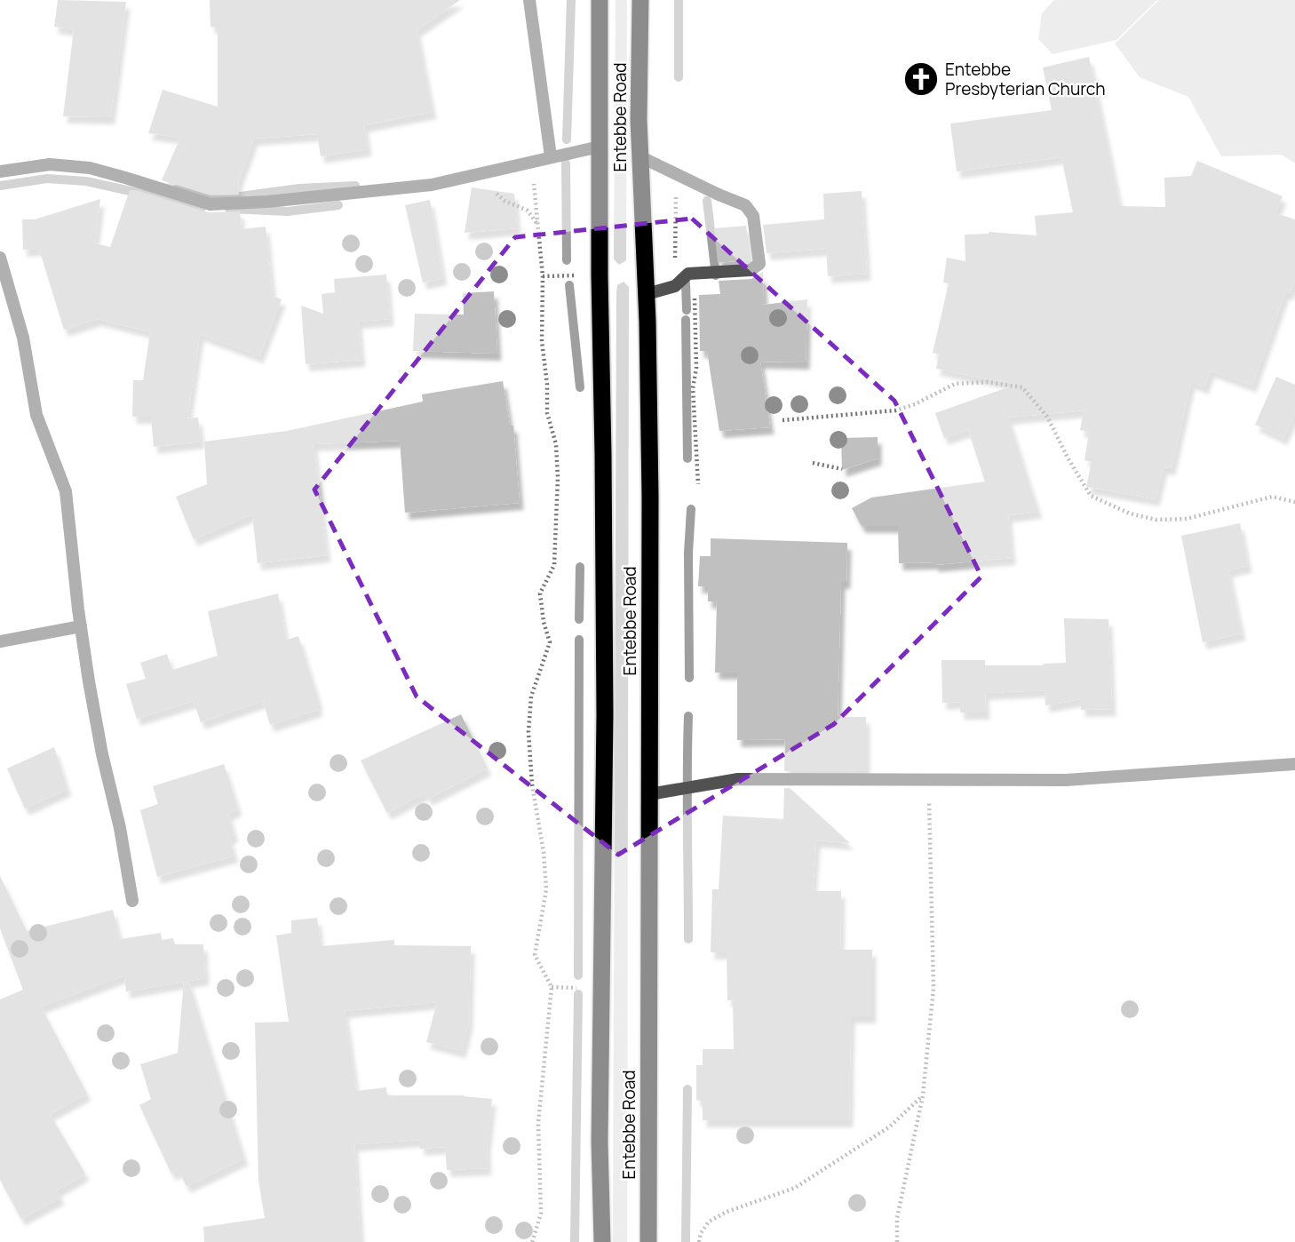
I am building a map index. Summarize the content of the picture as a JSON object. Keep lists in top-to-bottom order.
{
  "streets": {
    "highway": ["Entebbe Road"]
  },
  "places": {
    "church": ["Entebbe Presbyterian Church"]
  }
}
